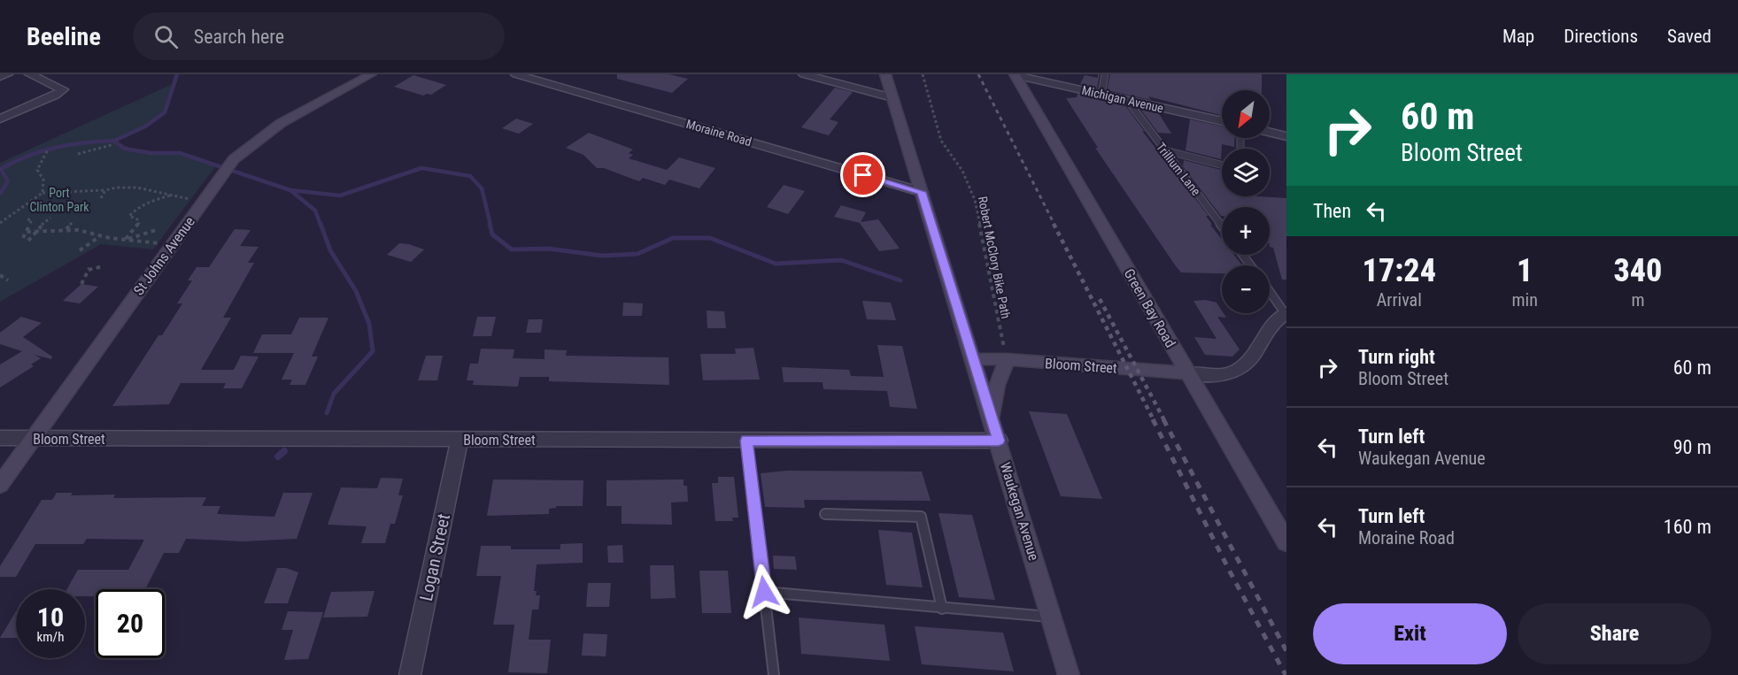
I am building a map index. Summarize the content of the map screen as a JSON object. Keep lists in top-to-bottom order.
{
  "streets": {
    "street": [
      "Michigan Avenue",
      "Moraine Road",
      "St Johns Avenue",
      "Green Bay Road",
      "Bloom Street",
      "Waukegan Avenue",
      "Logan Street"
    ],
    "lane": ["Trillium Lane"],
    "path": ["Robert McClory Bike Path"]
  },
  "crossings": [
    ["Michigan Avenue", "Trillium Lane"],
    ["Michigan Avenue", "Green Bay Road"],
    ["Moraine Road", "Waukegan Avenue"],
    ["St Johns Avenue", "Bloom Street"],
    ["Robert McClory Bike Path", "Bloom Street"],
    ["Green Bay Road", "Bloom Street"],
    ["Bloom Street", "Waukegan Avenue"],
    ["Bloom Street", "Logan Street"]
  ],
  "parks": ["Port Clinton Park"],
  "north": "bottom left",
  "page": {
    "header": "Beeline",
    "search": "Search here",
    "nav": ["Map", "Directions", "Saved"],
    "turn": ["60 m", "Bloom Street"],
    "map_buttons": ["+", "−"],
    "then": "Then",
    "eta": [
      "17:24",
      "Arrival",
      "1",
      "min",
      "340",
      "m"
    ],
    "list": [
      {
        "name": "Turn right",
        "note": "Bloom Street",
        "value": "60 m"
      },
      {
        "name": "Turn left",
        "note": "Waukegan Avenue",
        "value": "90 m"
      },
      {
        "name": "Turn left",
        "note": "Moraine Road",
        "value": "160 m"
      }
    ],
    "speed": "10 km/h",
    "limit": "20",
    "buttons": ["Exit", "Share"]
  }
}
